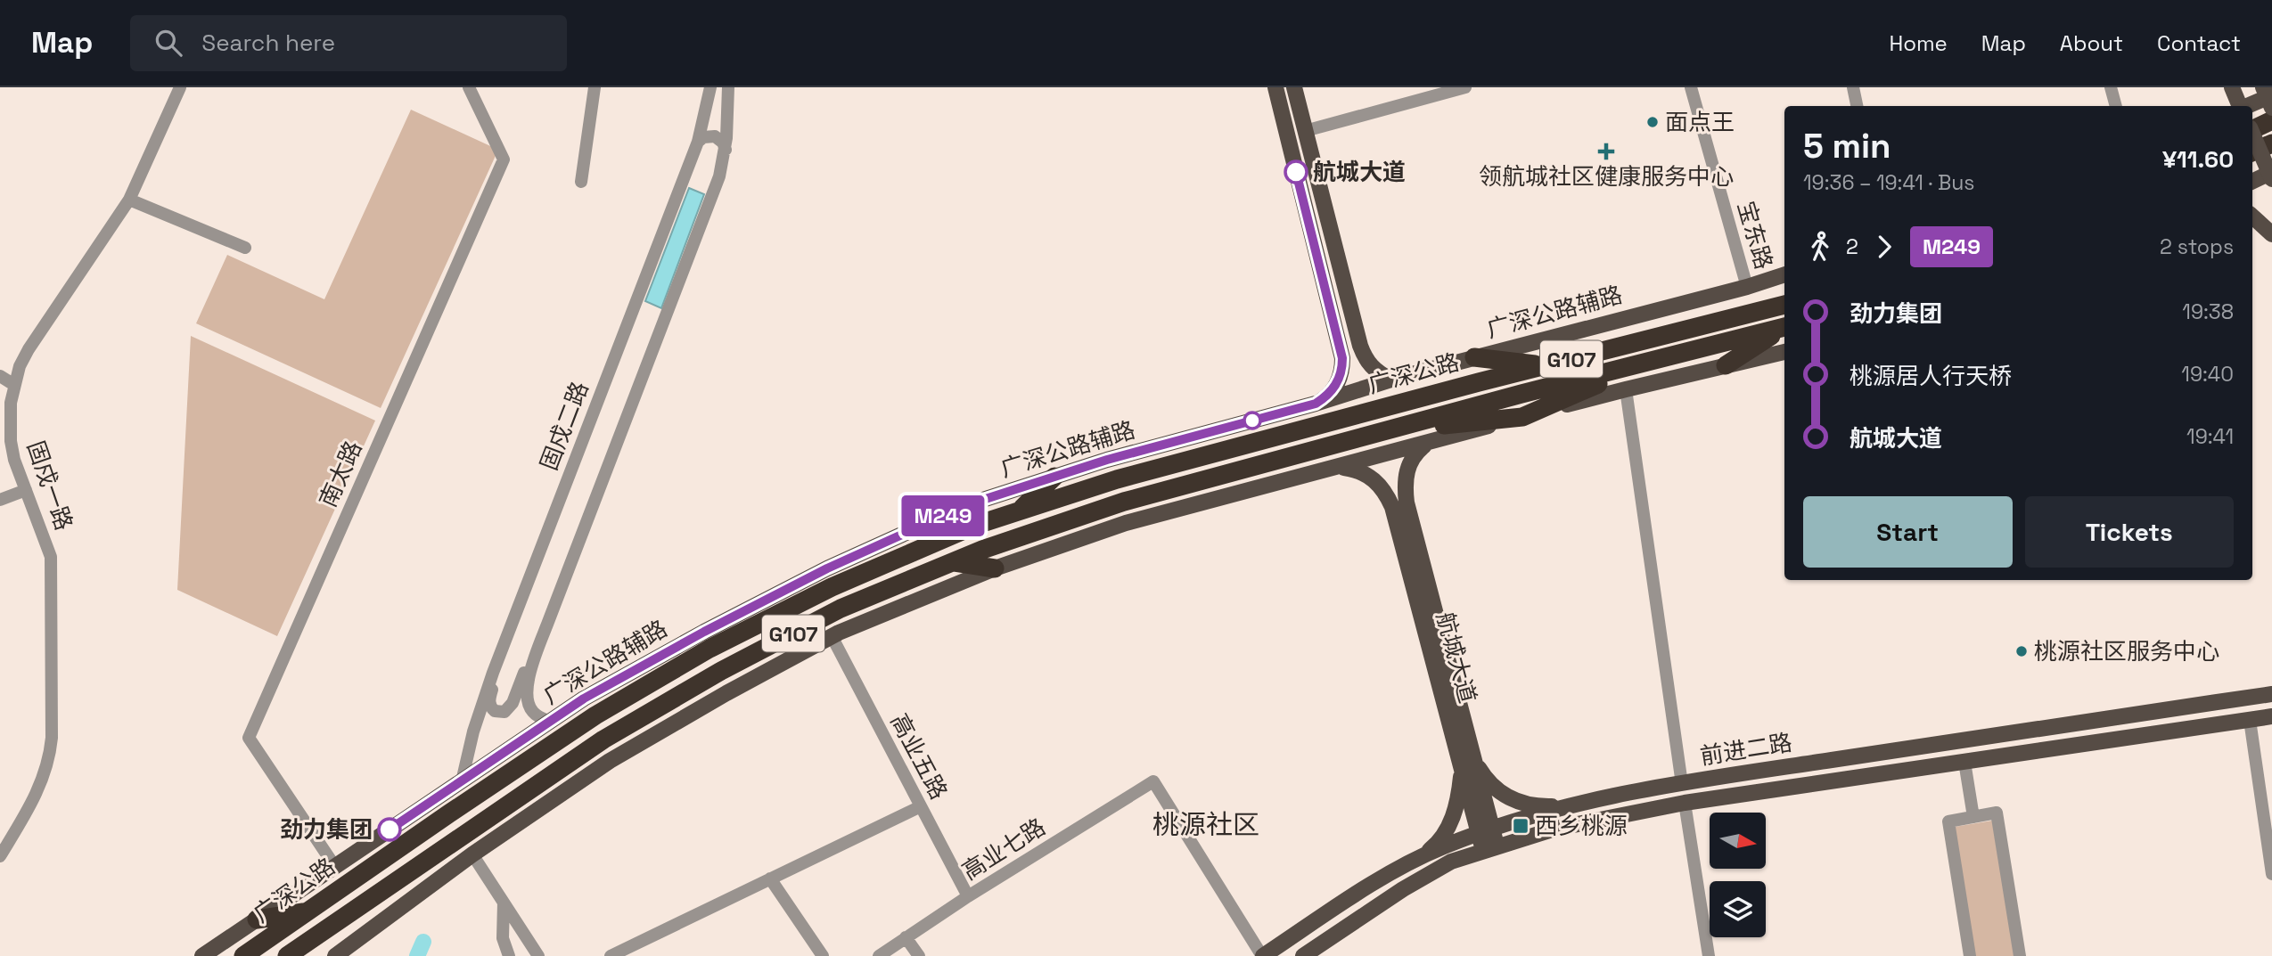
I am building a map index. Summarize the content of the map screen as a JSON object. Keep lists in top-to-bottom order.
{
  "streets": {
    "highway": ["G107", "广深公路"],
    "main road": ["广深公路辅路", "航城大道", "前进二路"],
    "street": [
      "宝东路",
      "固戍二路",
      "南太路",
      "固戍一路",
      "高业五路",
      "高业七路"
    ]
  },
  "crossings": [
    ["宝东路", "广深公路辅路"],
    ["广深公路辅路", "固戍二路"],
    ["广深公路辅路", "南太路"],
    ["航城大道", "前进二路"],
    ["前进二路", "高业七路"],
    ["高业五路", "高业七路"]
  ],
  "districts": ["桃源社区"],
  "places": {
    "other": [
      "面点王",
      "航城大道",
      "桃源社区服务中心",
      "劲力集团"
    ],
    "health": ["领航城社区健康服务中心"],
    "transit": ["西乡桃源"]
  },
  "lines": ["bus line M249"],
  "north": "right",
  "page": {
    "header": "Map",
    "search": "Search here",
    "nav": [
      "Home",
      "Map",
      "About",
      "Contact"
    ],
    "on_map": "M249",
    "heading": ["5 min", "19:36 – 19:41 · Bus", "¥11.60"],
    "legs": ["2", "M249", "2 stops"],
    "list": [
      {
        "name": "劲力集团",
        "value": "19:38"
      },
      {
        "name": "桃源居人行天桥",
        "value": "19:40"
      },
      {
        "name": "航城大道",
        "value": "19:41"
      }
    ],
    "buttons": ["Start", "Tickets"]
  }
}
